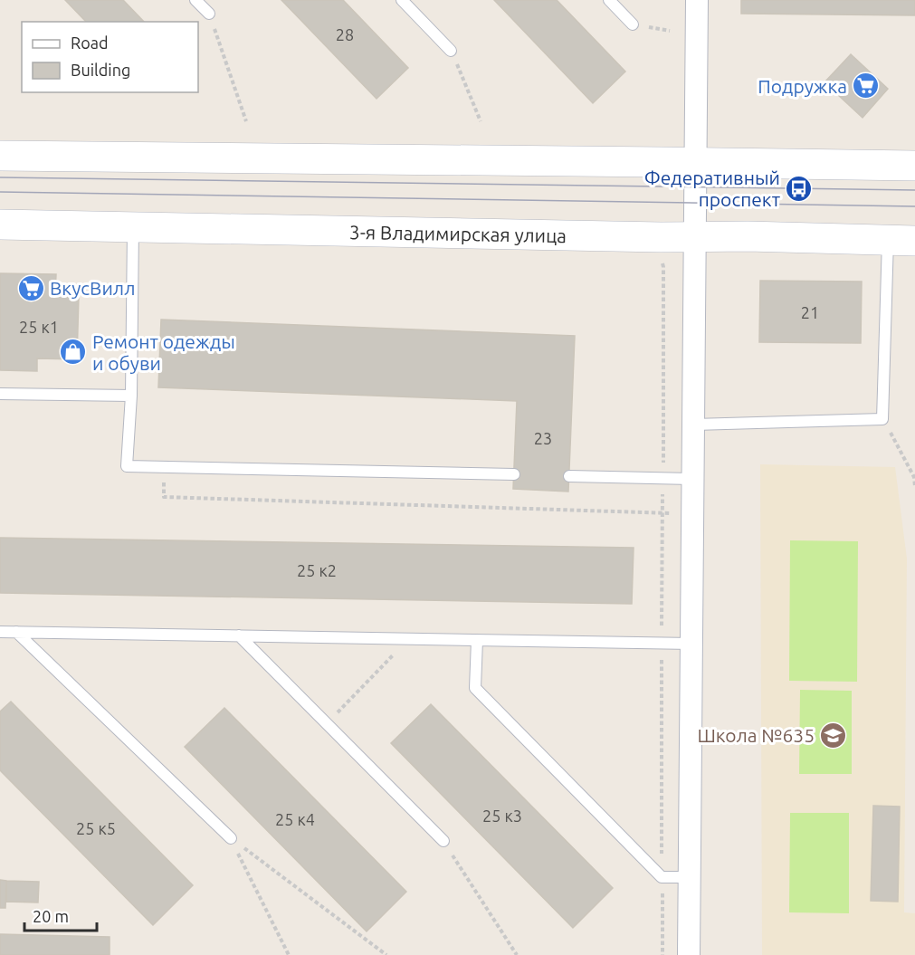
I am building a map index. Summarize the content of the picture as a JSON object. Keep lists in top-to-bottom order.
{
  "streets": {
    "street": ["3-я Владимирская улица"]
  },
  "places": {
    "supermarket": ["Подружка", "ВкусВилл"],
    "bus stop": ["Федеративный проспект"],
    "shop": ["Ремонт одежды и обуви"],
    "school or university": ["Школа №635"]
  },
  "house_numbers": [
    "28",
    "21",
    "25 к1",
    "23",
    "25 к2",
    "25 к3",
    "25 к4",
    "25 к5"
  ],
  "legend": ["Road", "Building"],
  "scale_bar": "20 m"
}
